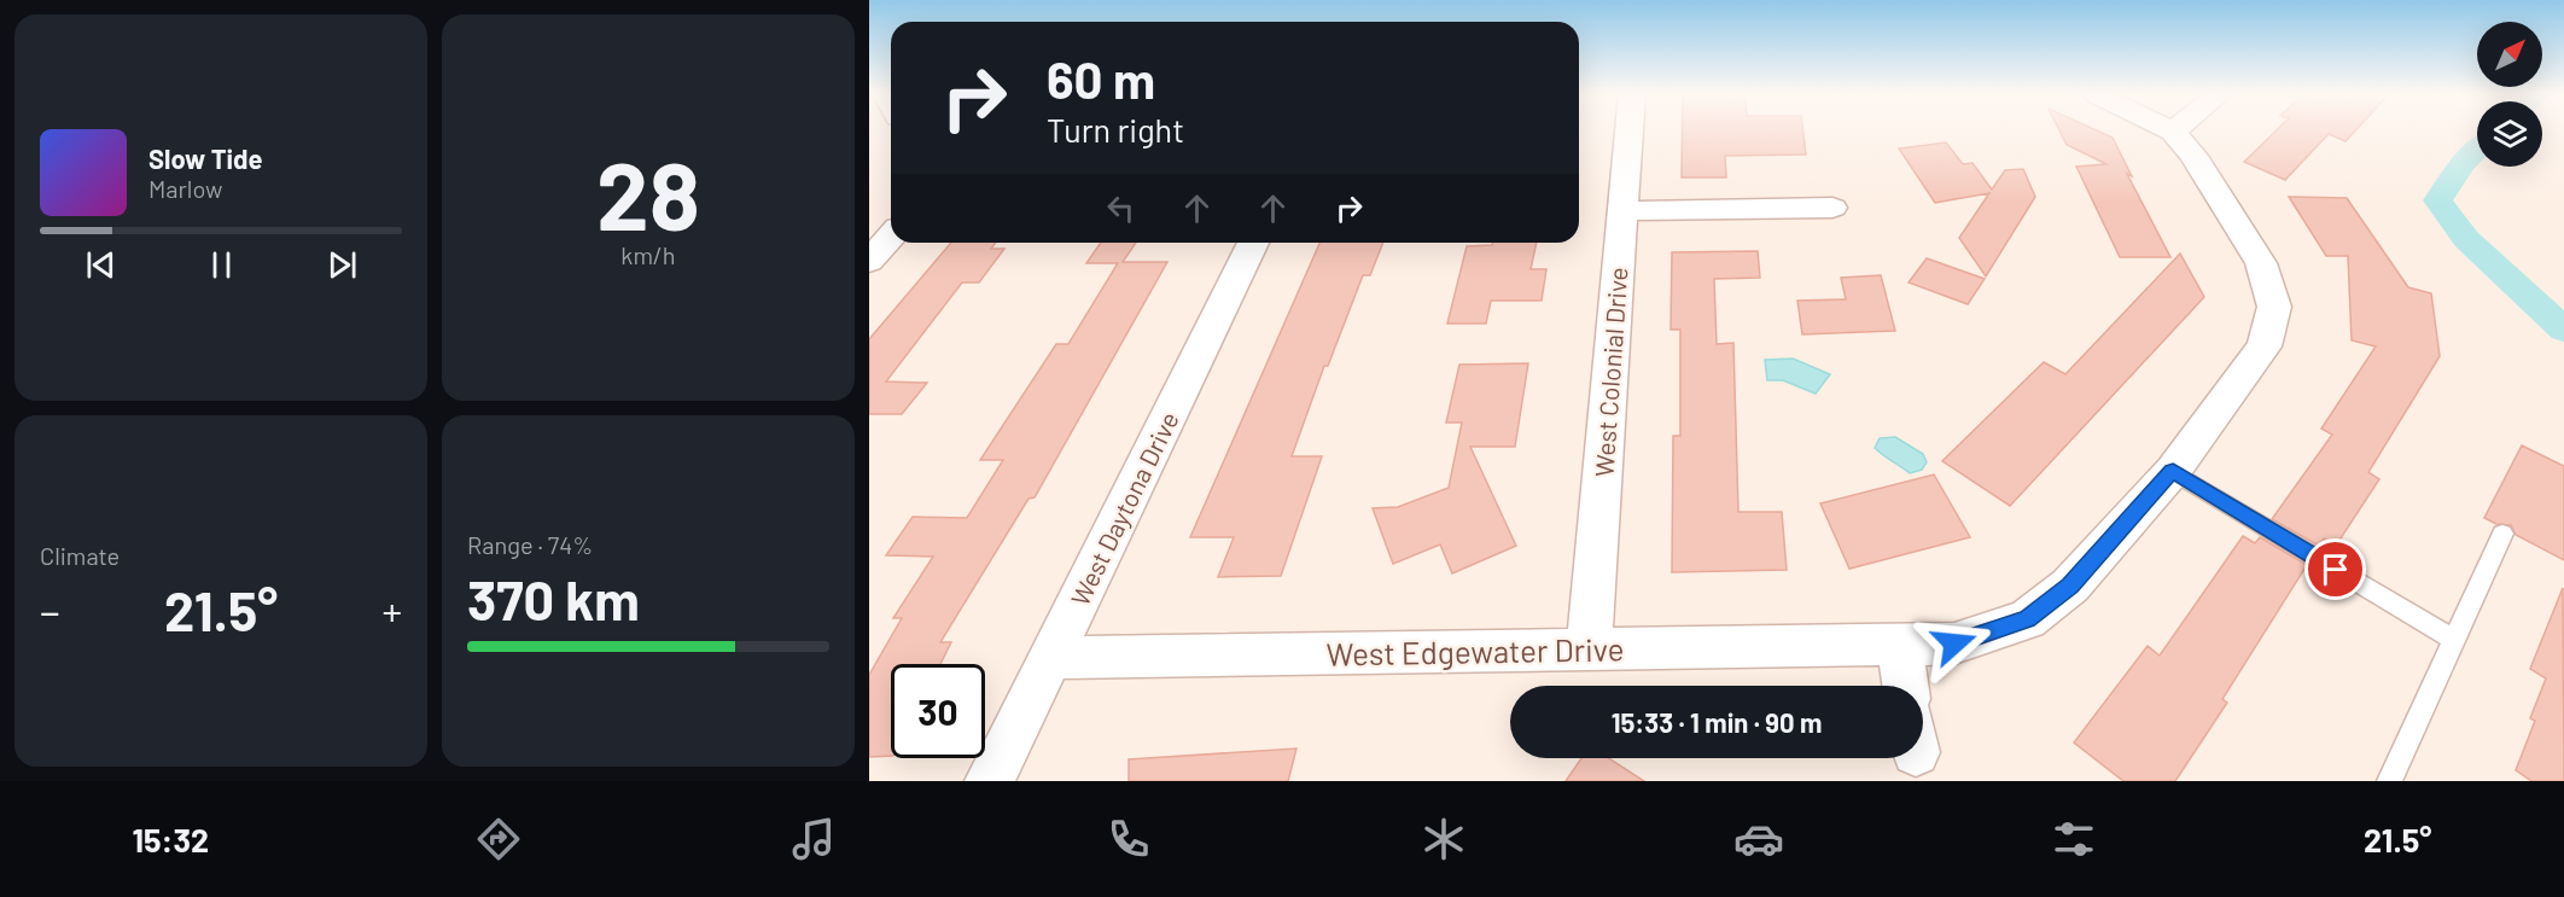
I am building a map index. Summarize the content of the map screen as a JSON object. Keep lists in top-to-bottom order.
{
  "streets": {
    "street": ["West Colonial Drive", "West Daytona Drive", "West Edgewater Drive"]
  },
  "crossings": [
    ["West Colonial Drive", "West Edgewater Drive"],
    ["West Daytona Drive", "West Edgewater Drive"]
  ],
  "north": "top right",
  "page": {
    "tile": [
      ["28", "km/h"],
      "Climate",
      ["Range · 74%", "370 km"]
    ],
    "turn": ["60 m", "Turn right"],
    "song": ["Slow Tide", "Marlow"],
    "heat": ["−", "21.5°", "+"],
    "limit": "30",
    "trip": "15:33 · 1 min · 90 m",
    "tabs": ["15:32", "21.5°"]
  }
}
